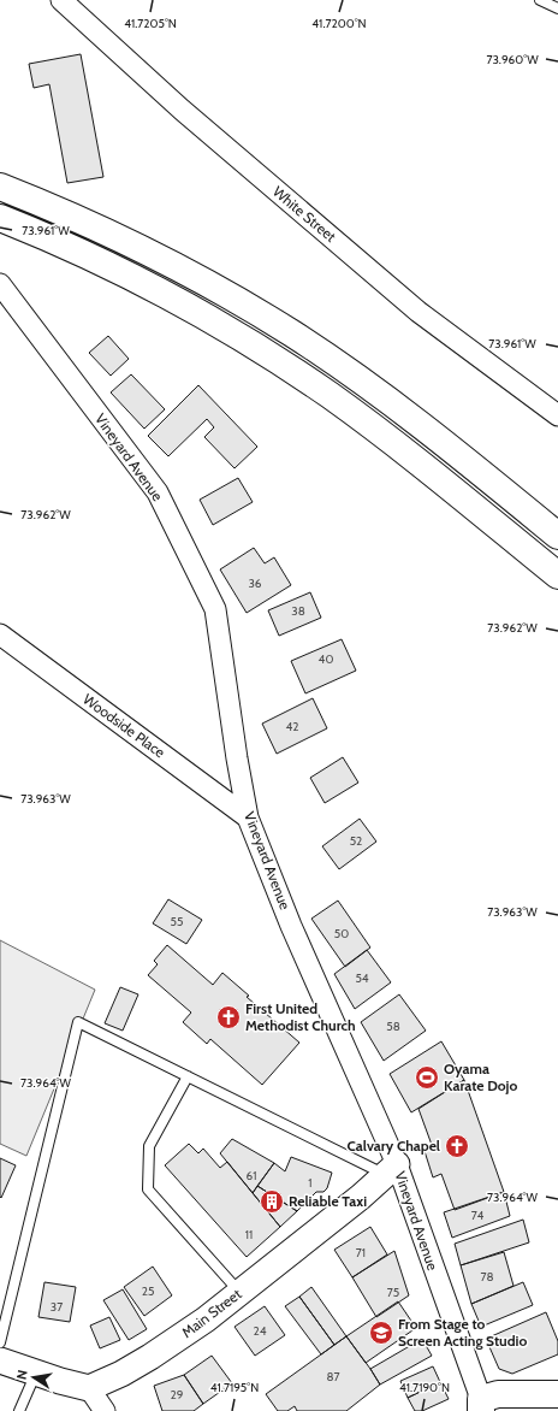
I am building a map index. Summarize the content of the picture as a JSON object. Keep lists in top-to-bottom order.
{
  "streets": {
    "street": [
      "White Street",
      "Vineyard Avenue",
      "Woodside Place",
      "Main Street"
    ]
  },
  "crossings": [
    ["Vineyard Avenue", "Woodside Place"],
    ["Vineyard Avenue", "Main Street"]
  ],
  "places": {
    "church": ["First United Methodist Church", "Calvary Chapel"],
    "sports": ["Oyama Karate Dojo"],
    "building": ["Reliable Taxi"],
    "school or university": ["From Stage to Screen Acting Studio"]
  },
  "house_numbers": [
    "36",
    "38",
    "40",
    "42",
    "52",
    "55",
    "50",
    "54",
    "58",
    "61",
    "1",
    "74",
    "11",
    "71",
    "78",
    "25",
    "75",
    "37",
    "24",
    "87",
    "29"
  ],
  "north": "left",
  "coordinates": [
    "41.7205°N",
    "41.7200°N",
    "73.960°W",
    "73.961°W",
    "73.962°W",
    "73.963°W",
    "73.964°W",
    "41.7195°N",
    "41.7190°N"
  ]
}
